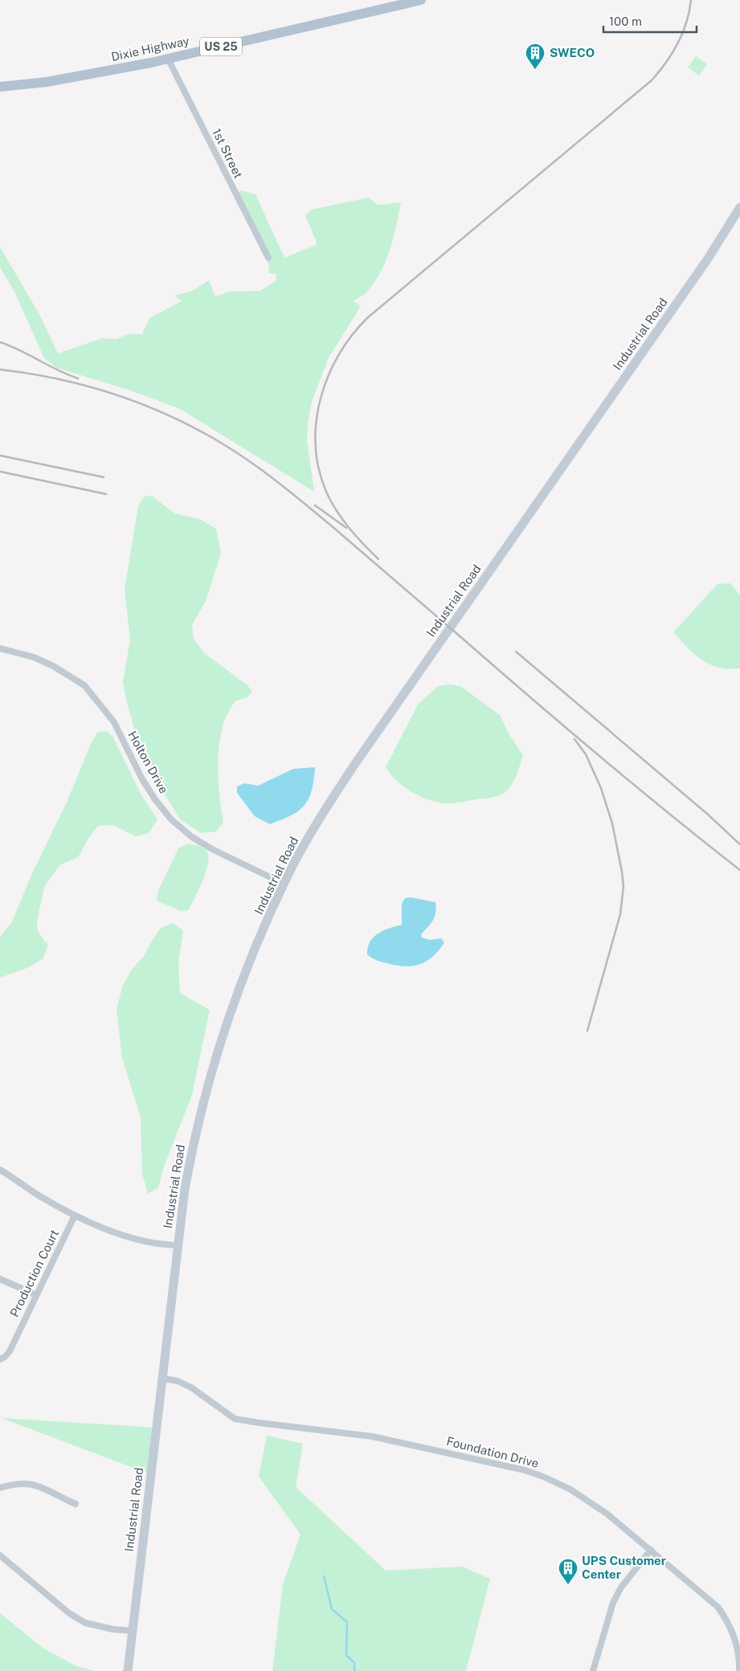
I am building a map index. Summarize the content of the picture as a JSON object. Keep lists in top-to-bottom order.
{
  "streets": {
    "main road": ["US 25", "Dixie Highway", "Industrial Road"],
    "street": [
      "1st Street",
      "Holton Drive",
      "Production Court",
      "Foundation Drive"
    ]
  },
  "crossings": [
    ["Dixie Highway", "1st Street"],
    ["Industrial Road", "Holton Drive"],
    ["Industrial Road", "Foundation Drive"]
  ],
  "places": {
    "building": ["SWECO", "UPS Customer Center"]
  },
  "scale_bar": "100 m"
}
